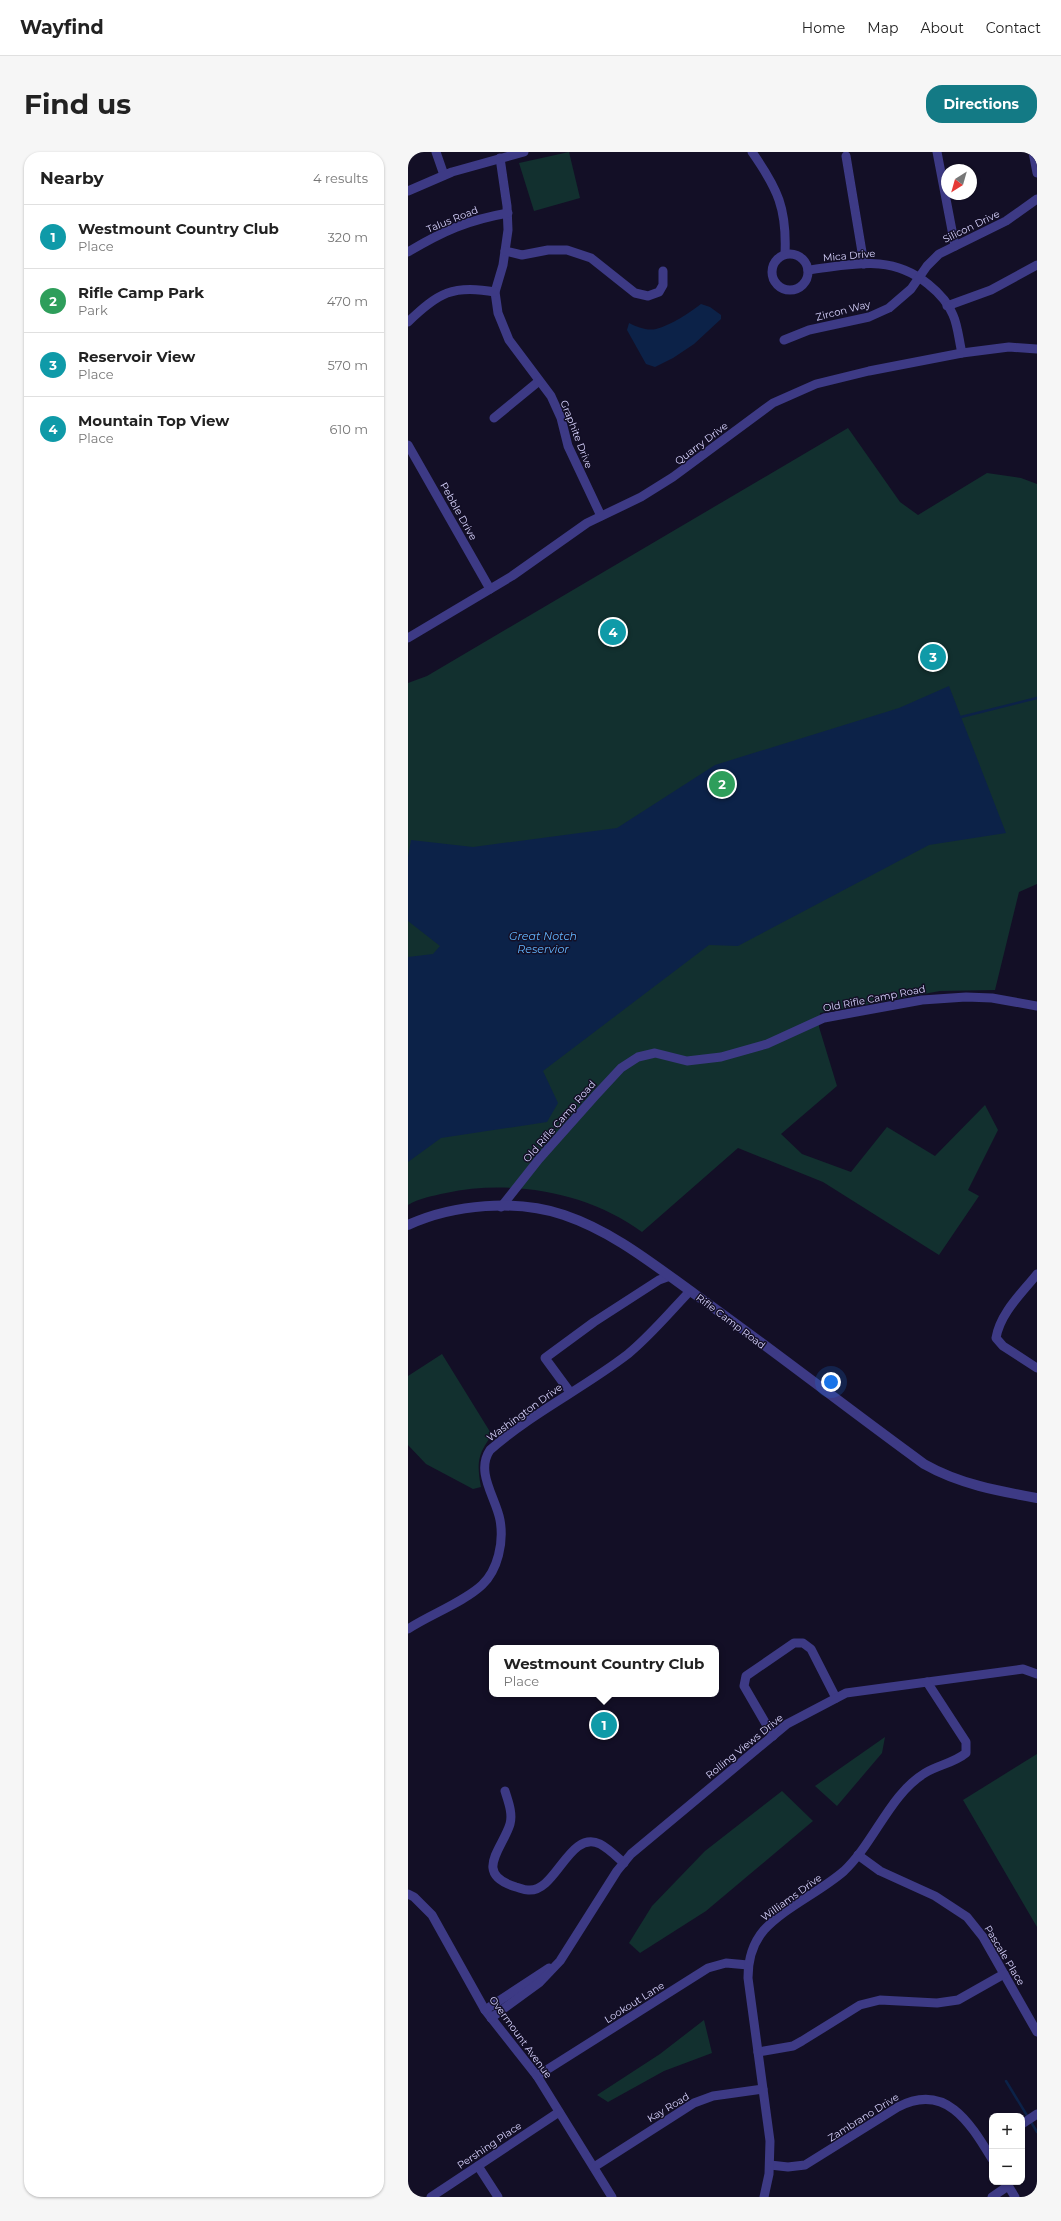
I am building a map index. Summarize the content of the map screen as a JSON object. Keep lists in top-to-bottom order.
{
  "streets": {
    "street": [
      "Talus Road",
      "Silicon Drive",
      "Mica Drive",
      "Zircon Way",
      "Graphite Drive",
      "Quarry Drive",
      "Pebble Drive",
      "Old Rifle Camp Road",
      "Rifle Camp Road",
      "Washington Drive",
      "Rolling Views Drive",
      "Williams Drive",
      "Pascale Place",
      "Lookout Lane",
      "Overmount Avenue",
      "Kay Road",
      "Zambrano Drive",
      "Pershing Place"
    ]
  },
  "crossings": [
    ["Talus Road", "Graphite Drive"],
    ["Silicon Drive", "Mica Drive"],
    ["Silicon Drive", "Zircon Way"],
    ["Mica Drive", "Zircon Way"],
    ["Mica Drive", "Quarry Drive"],
    ["Graphite Drive", "Quarry Drive"],
    ["Quarry Drive", "Pebble Drive"],
    ["Old Rifle Camp Road", "Rifle Camp Road"],
    ["Rifle Camp Road", "Washington Drive"],
    ["Rolling Views Drive", "Williams Drive"],
    ["Rolling Views Drive", "Overmount Avenue"],
    ["Williams Drive", "Pascale Place"],
    ["Williams Drive", "Lookout Lane"],
    ["Williams Drive", "Kay Road"],
    ["Williams Drive", "Zambrano Drive"],
    ["Lookout Lane", "Overmount Avenue"],
    ["Overmount Avenue", "Kay Road"],
    ["Overmount Avenue", "Pershing Place"]
  ],
  "water": ["Great Notch Reservior"],
  "north": "bottom left",
  "page": {
    "header": "Wayfind",
    "nav": [
      "Home",
      "Map",
      "About",
      "Contact"
    ],
    "buttons": "Directions",
    "title": "Find us",
    "heading": ["Nearby", "4 results"],
    "list": [
      {
        "mark": "1",
        "name": "Westmount Country Club",
        "note": "Place",
        "value": "320 m"
      },
      {
        "mark": "2",
        "name": "Rifle Camp Park",
        "note": "Park",
        "value": "470 m"
      },
      {
        "mark": "3",
        "name": "Reservoir View",
        "note": "Place",
        "value": "570 m"
      },
      {
        "mark": "4",
        "name": "Mountain Top View",
        "note": "Place",
        "value": "610 m"
      }
    ],
    "pins": [
      "4",
      "3",
      "2",
      "1"
    ],
    "popup": ["Westmount Country Club", "Place"],
    "map_buttons": ["+", "−"]
  }
}
